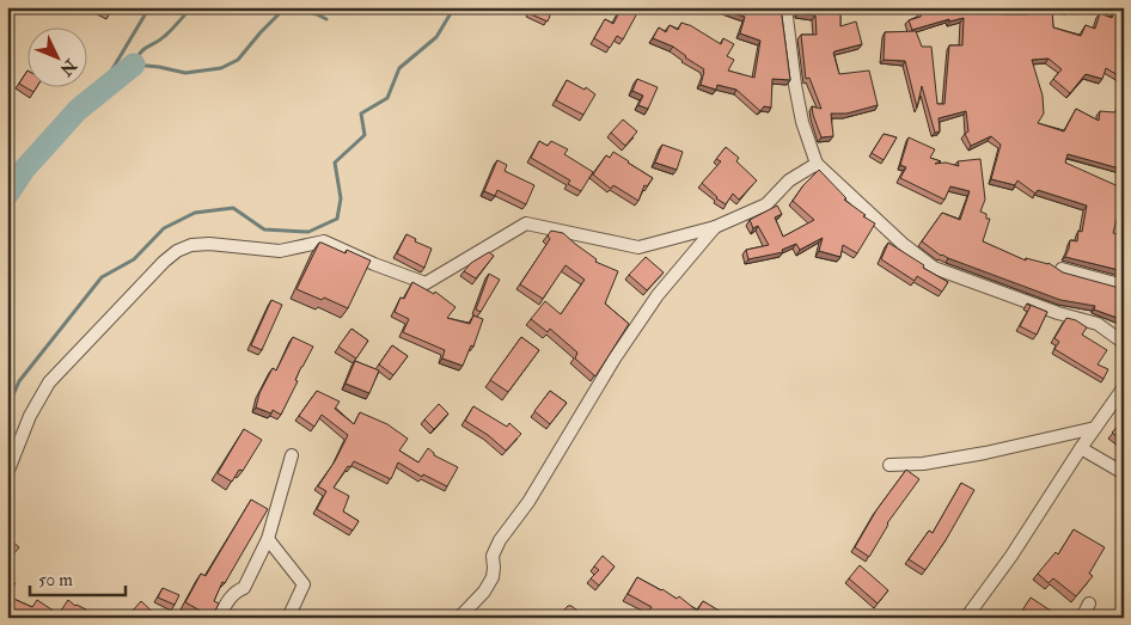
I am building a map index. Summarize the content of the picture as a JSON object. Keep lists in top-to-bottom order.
{
  "scale_bar": "50 m",
  "north": "bottom right"
}
